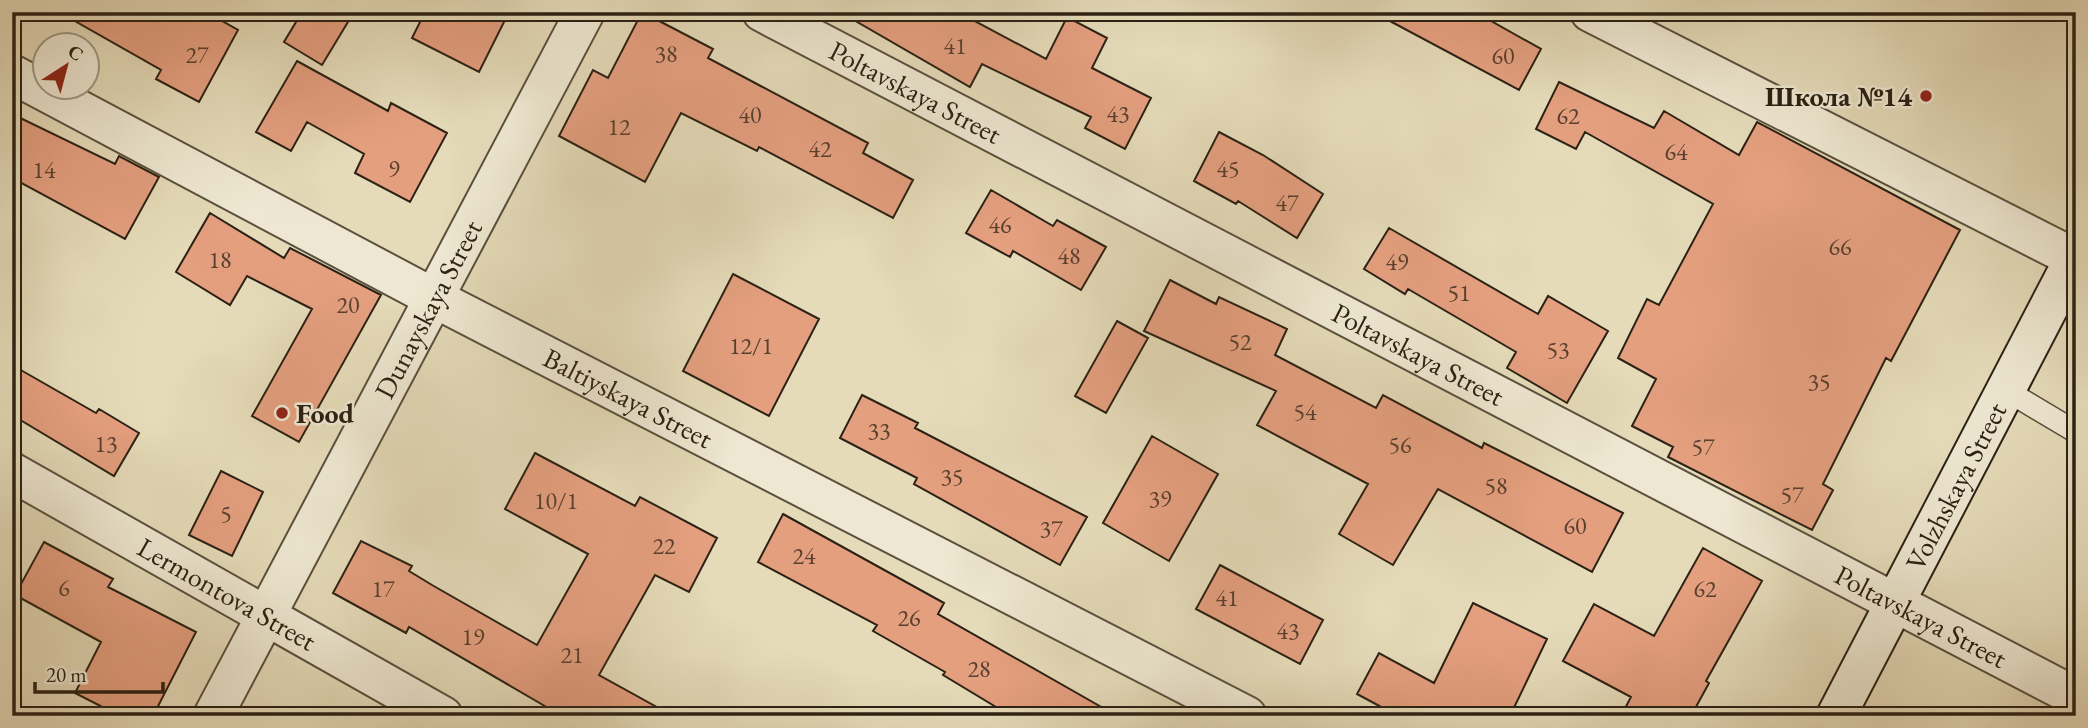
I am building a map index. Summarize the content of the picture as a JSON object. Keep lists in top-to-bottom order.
{
  "streets": {
    "street": [
      "Poltavskaya Street",
      "Dunayskaya Street",
      "Baltiyskaya Street",
      "Volzhskaya Street",
      "Lermontova Street"
    ]
  },
  "crossings": [
    ["Poltavskaya Street", "Volzhskaya Street"],
    ["Dunayskaya Street", "Baltiyskaya Street"],
    ["Dunayskaya Street", "Lermontova Street"]
  ],
  "places": ["Школа №14", "Food"],
  "house_numbers": [
    "41",
    "38",
    "27",
    "60",
    "43",
    "40",
    "62",
    "12",
    "42",
    "64",
    "9",
    "45",
    "14",
    "47",
    "46",
    "66",
    "48",
    "18",
    "49",
    "51",
    "20",
    "52",
    "12/1",
    "53",
    "35",
    "54",
    "33",
    "13",
    "56",
    "57",
    "35",
    "58",
    "57",
    "39",
    "10/1",
    "5",
    "60",
    "37",
    "22",
    "24",
    "6",
    "17",
    "62",
    "41",
    "26",
    "43",
    "19",
    "21",
    "28"
  ],
  "scale_bar": "20 m",
  "north": "top right"
}
